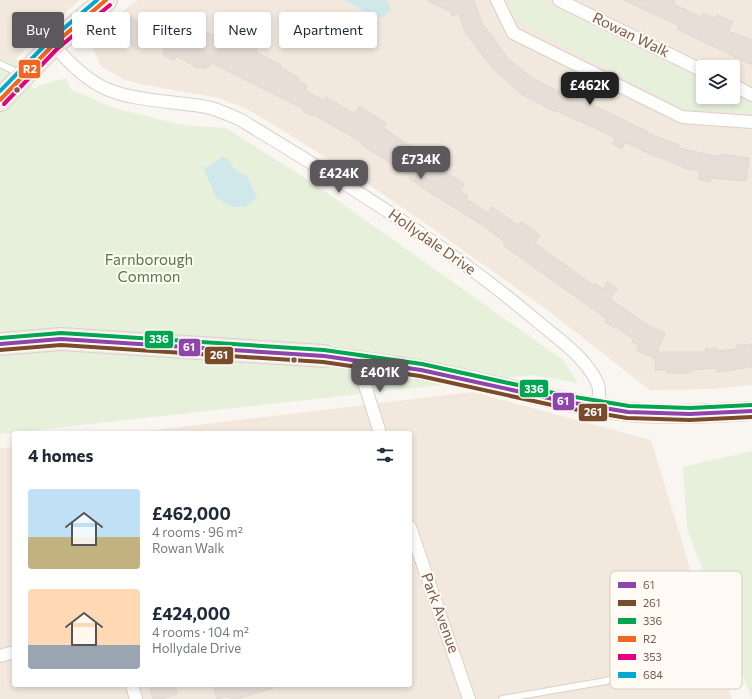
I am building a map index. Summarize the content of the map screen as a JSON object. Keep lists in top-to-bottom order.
{
  "streets": {
    "street": ["Rowan Walk", "Hollydale Drive", "Park Avenue"]
  },
  "parks": ["Farnborough Common"],
  "lines": [
    "transit line R2",
    "transit line 684",
    "transit line 353",
    "transit line 336",
    "transit line 61",
    "transit line 261"
  ],
  "legend": [
    "61",
    "261",
    "336",
    "R2",
    "353",
    "684"
  ],
  "page": {
    "chip": [
      "Buy",
      "Rent",
      "Filters",
      "New",
      "Apartment"
    ],
    "price": [
      "£462K",
      "£734K",
      "£424K",
      "£401K"
    ],
    "heading": "4 homes",
    "list": [
      {
        "name": "£462,000",
        "note": "4 rooms · 96 m² · Rowan Walk"
      },
      {
        "name": "£424,000",
        "note": "4 rooms · 104 m² · Hollydale Drive"
      }
    ]
  }
}
